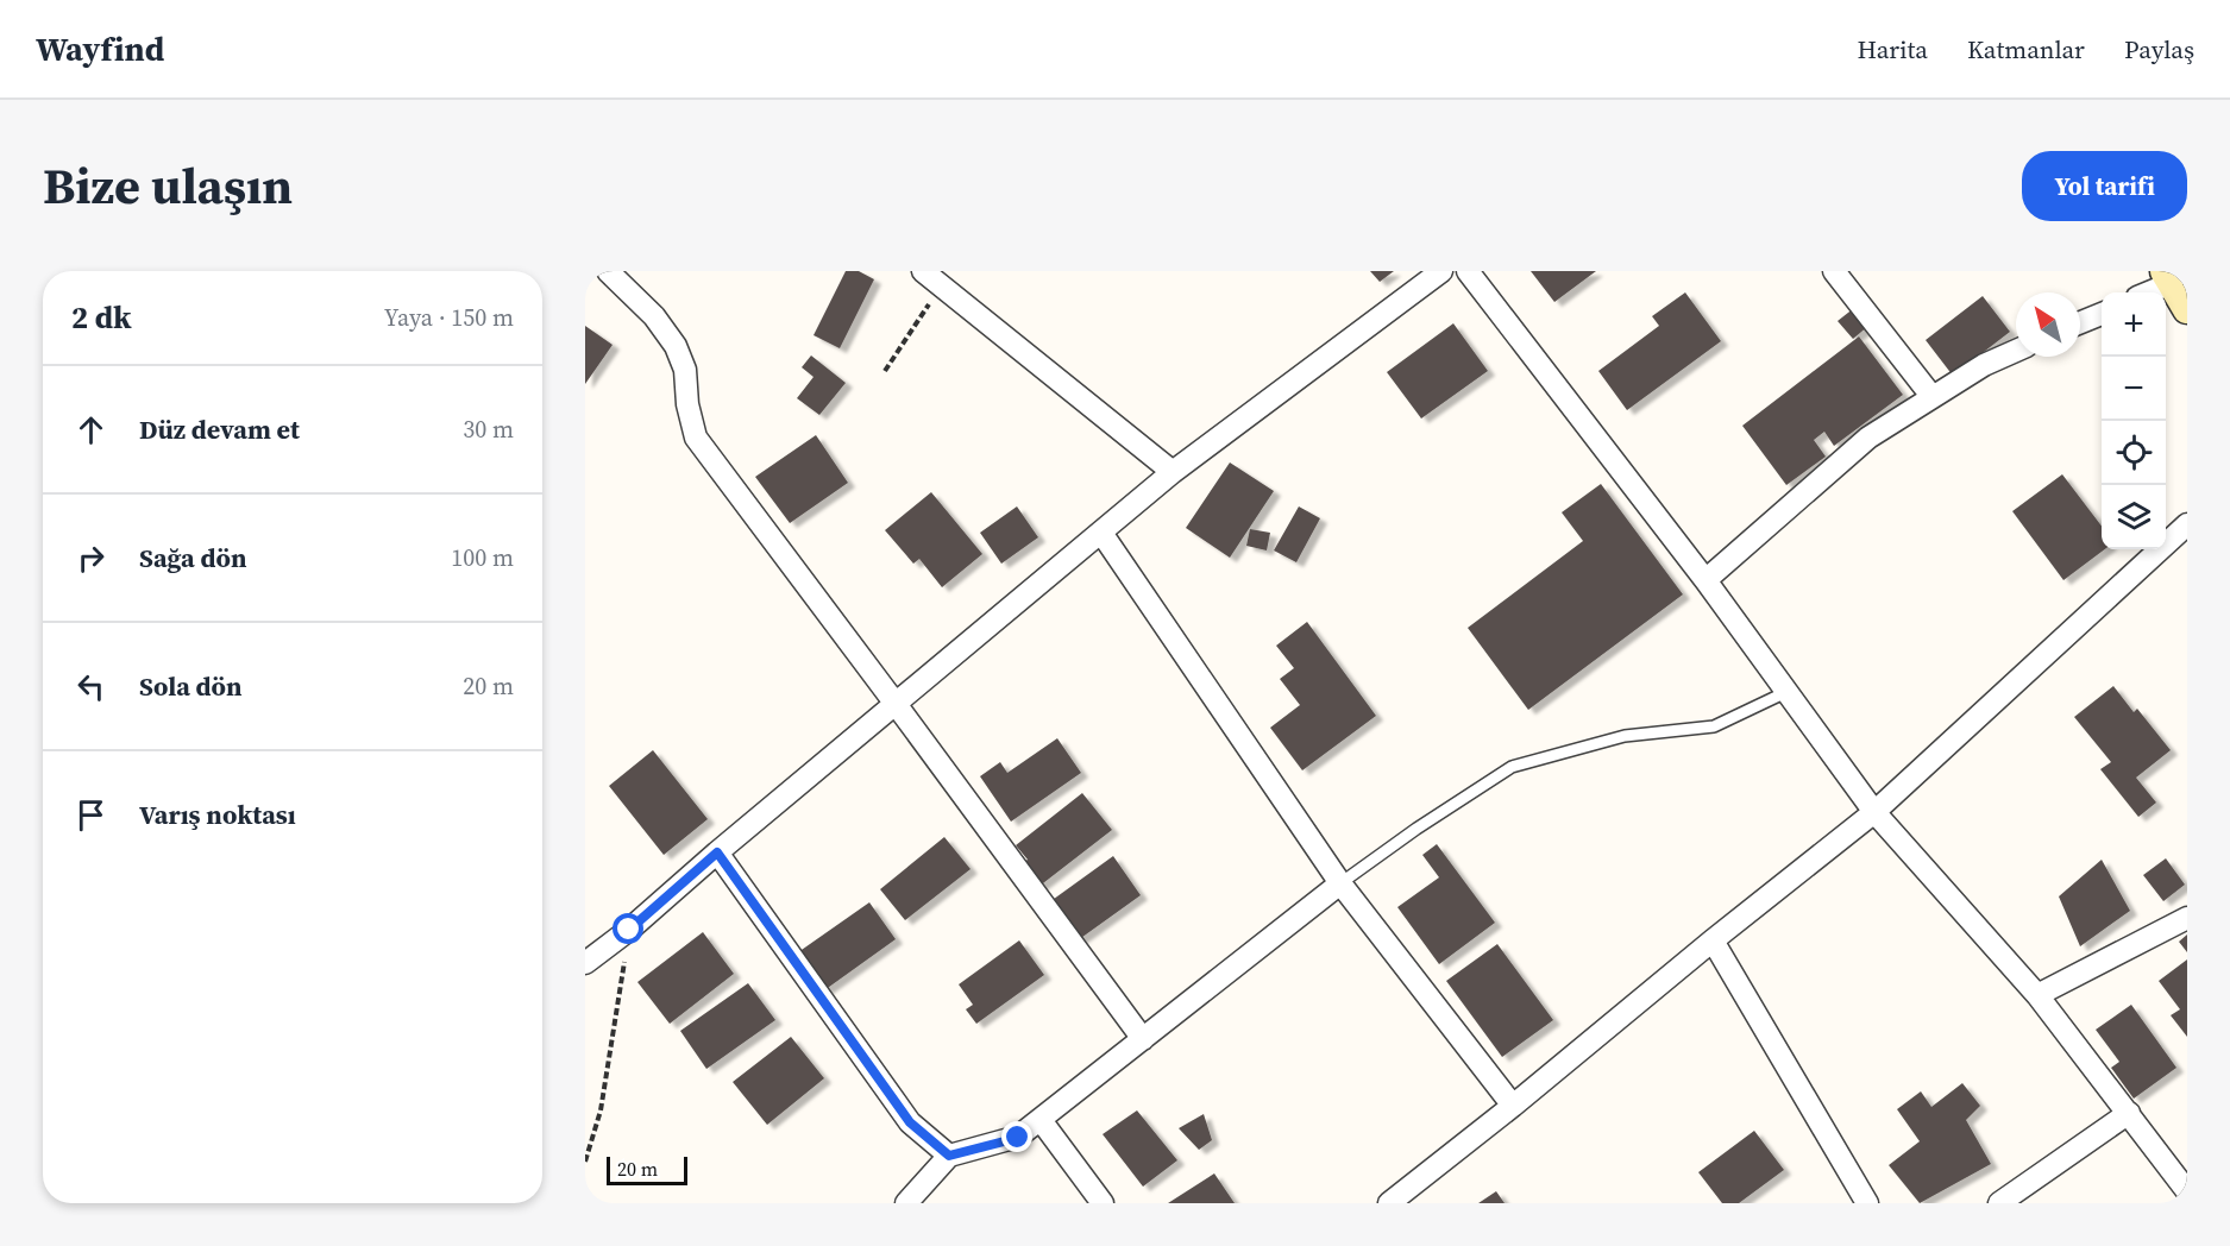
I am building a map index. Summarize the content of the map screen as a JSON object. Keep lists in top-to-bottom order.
{
  "scale_bar": "20 m",
  "north": "top left",
  "page": {
    "header": "Wayfind",
    "nav": ["Harita", "Katmanlar", "Paylaş"],
    "title": "Bize ulaşın",
    "buttons": "Yol tarifi",
    "heading": ["2 dk", "Yaya · 150 m"],
    "map_buttons": ["+", "−"],
    "list": [
      ["Düz devam et", "30 m"],
      ["Sağa dön", "100 m"],
      ["Sola dön", "20 m"],
      "Varış noktası"
    ],
    "scale": "20 m"
  }
}
